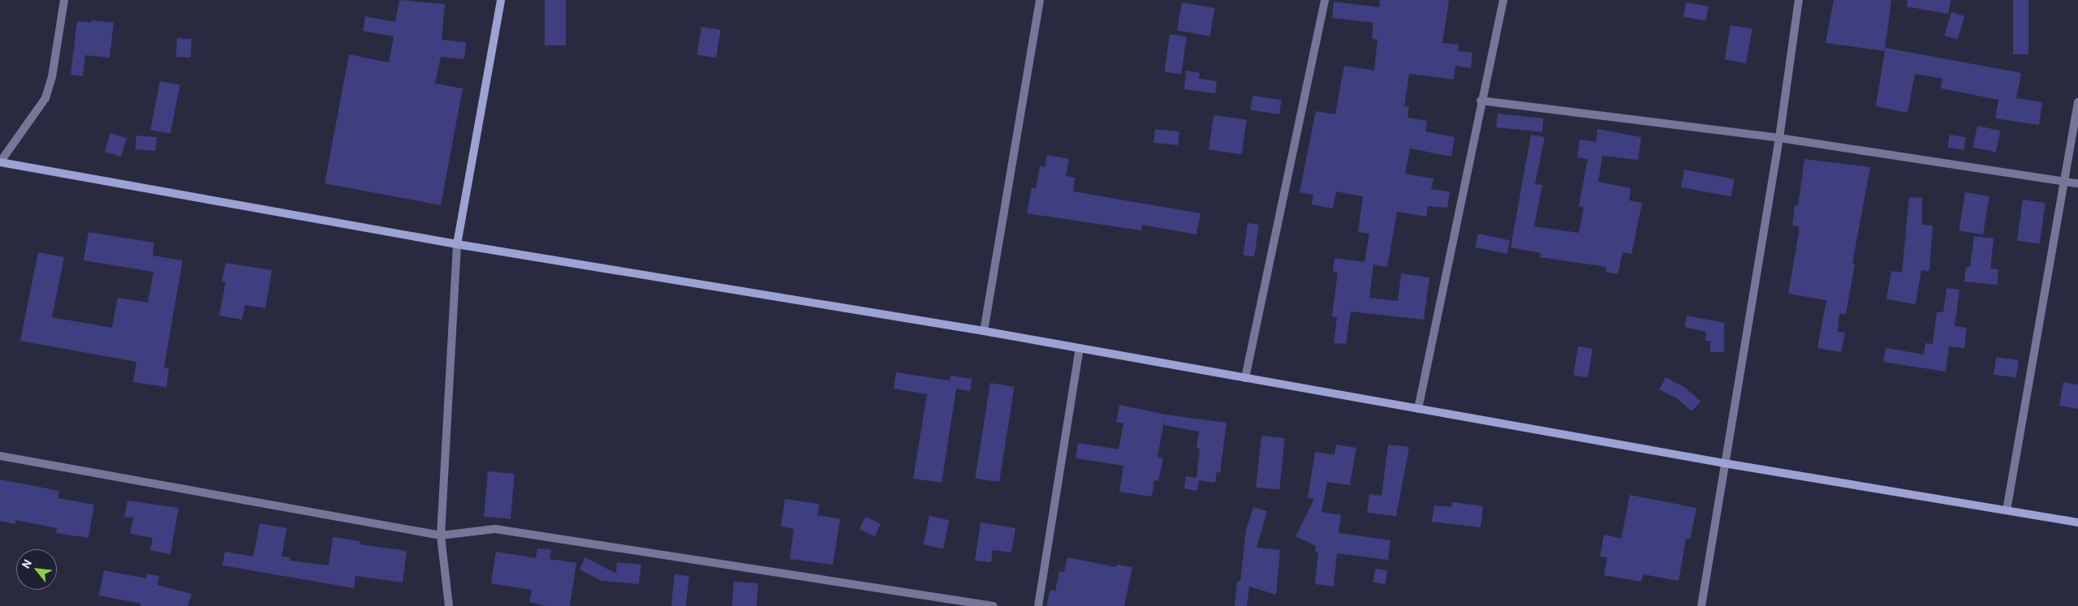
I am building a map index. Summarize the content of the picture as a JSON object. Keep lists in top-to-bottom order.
{
  "north": "top left"
}
